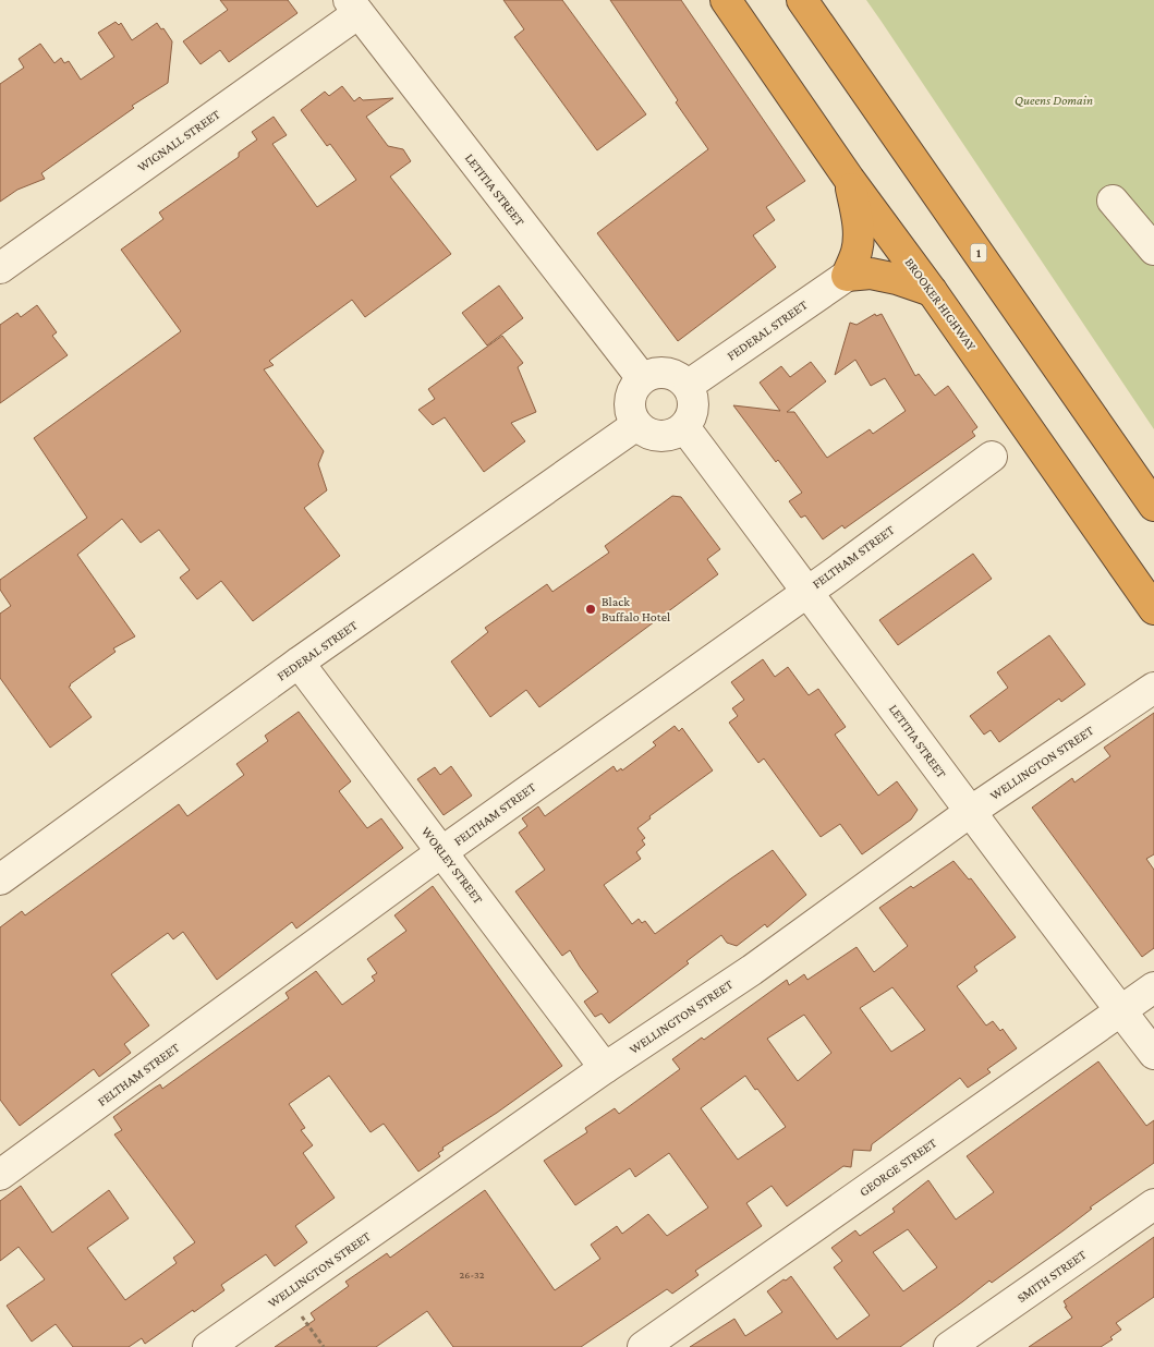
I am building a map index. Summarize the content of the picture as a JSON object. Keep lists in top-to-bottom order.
{
  "streets": {
    "highway": ["1", "BROOKER HIGHWAY"],
    "street": [
      "WIGNALL STREET",
      "LETITIA STREET",
      "FEDERAL STREET",
      "FELTHAM STREET",
      "WELLINGTON STREET",
      "WORLEY STREET",
      "GEORGE STREET",
      "SMITH STREET"
    ]
  },
  "crossings": [
    ["WIGNALL STREET", "LETITIA STREET"],
    ["LETITIA STREET", "FEDERAL STREET"],
    ["LETITIA STREET", "FELTHAM STREET"],
    ["LETITIA STREET", "WELLINGTON STREET"],
    ["LETITIA STREET", "GEORGE STREET"],
    ["FEDERAL STREET", "WORLEY STREET"],
    ["FELTHAM STREET", "WORLEY STREET"],
    ["WELLINGTON STREET", "WORLEY STREET"]
  ],
  "parks": ["Queens Domain"],
  "places": ["Black Buffalo Hotel"],
  "house_numbers": ["26-32"]
}
